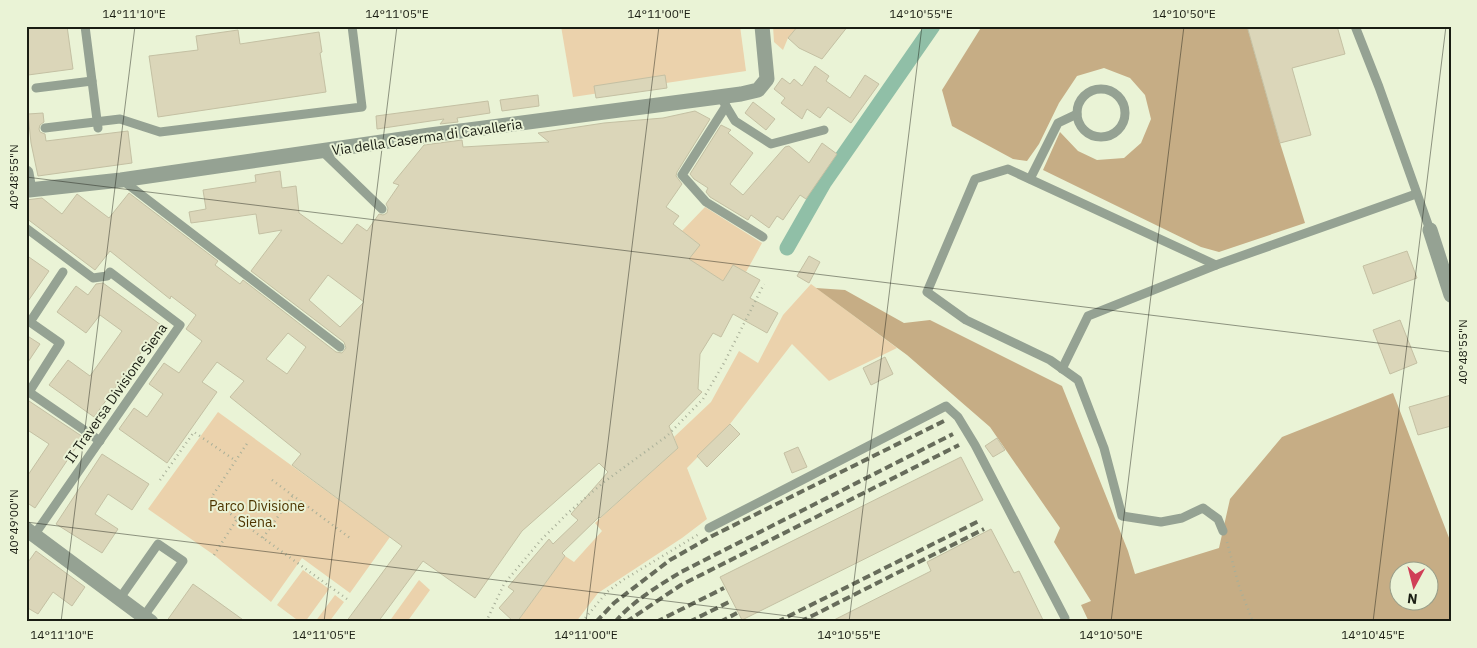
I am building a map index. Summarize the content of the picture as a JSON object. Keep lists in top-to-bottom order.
{
  "streets": {
    "street": ["Via della Caserma di Cavalleria"],
    "lane": ["II Traversa Divisione Siena"]
  },
  "parks": ["Parco Divisione Siena."],
  "north": "bottom",
  "coordinates": [
    "14°11'10\"E",
    "14°11'05\"E",
    "14°11'00\"E",
    "14°10'55\"E",
    "14°10'50\"E",
    "40°48'55\"N",
    "40°49'00\"N",
    "14°10'45\"E"
  ]
}
